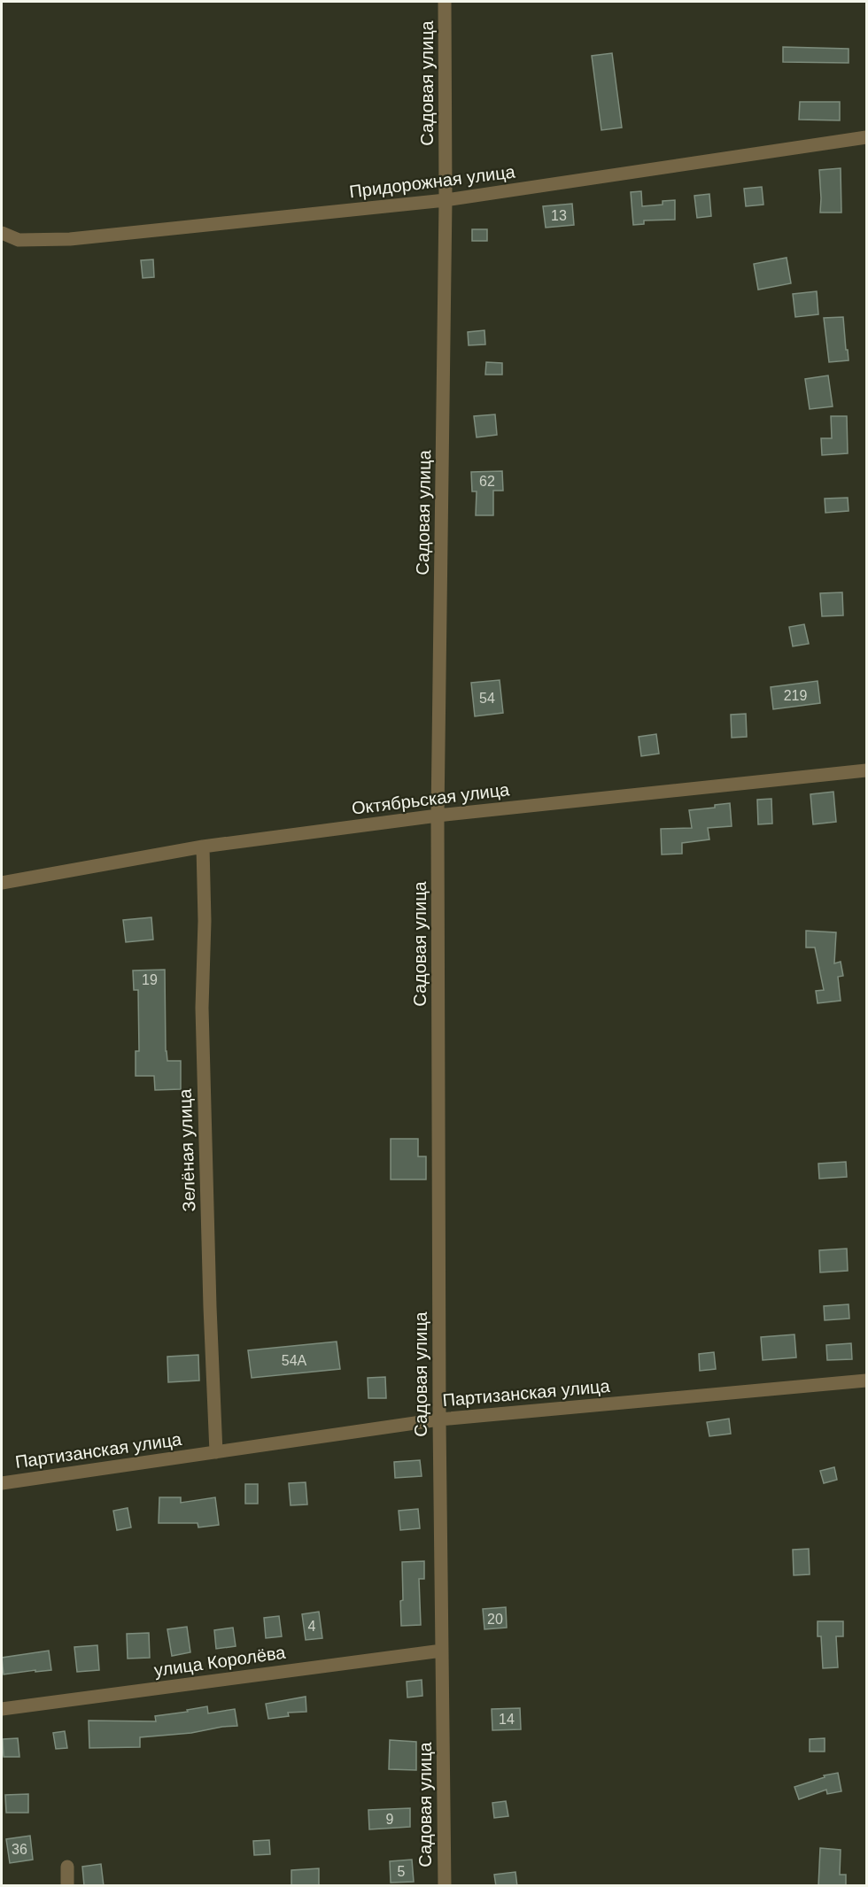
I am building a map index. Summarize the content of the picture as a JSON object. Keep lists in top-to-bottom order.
{
  "streets": {
    "street": [
      "Садовая улица",
      "Придорожная улица",
      "Октябрьская улица",
      "Зелёная улица",
      "Партизанская улица",
      "улица Королёва"
    ]
  },
  "crossings": [
    ["Садовая улица", "Придорожная улица"],
    ["Садовая улица", "Октябрьская улица"],
    ["Садовая улица", "Партизанская улица"],
    ["Садовая улица", "улица Королёва"],
    ["Октябрьская улица", "Зелёная улица"],
    ["Зелёная улица", "Партизанская улица"]
  ],
  "house_numbers": [
    "13",
    "62",
    "219",
    "54",
    "19",
    "54А",
    "20",
    "4",
    "14",
    "9",
    "36",
    "5"
  ]
}
